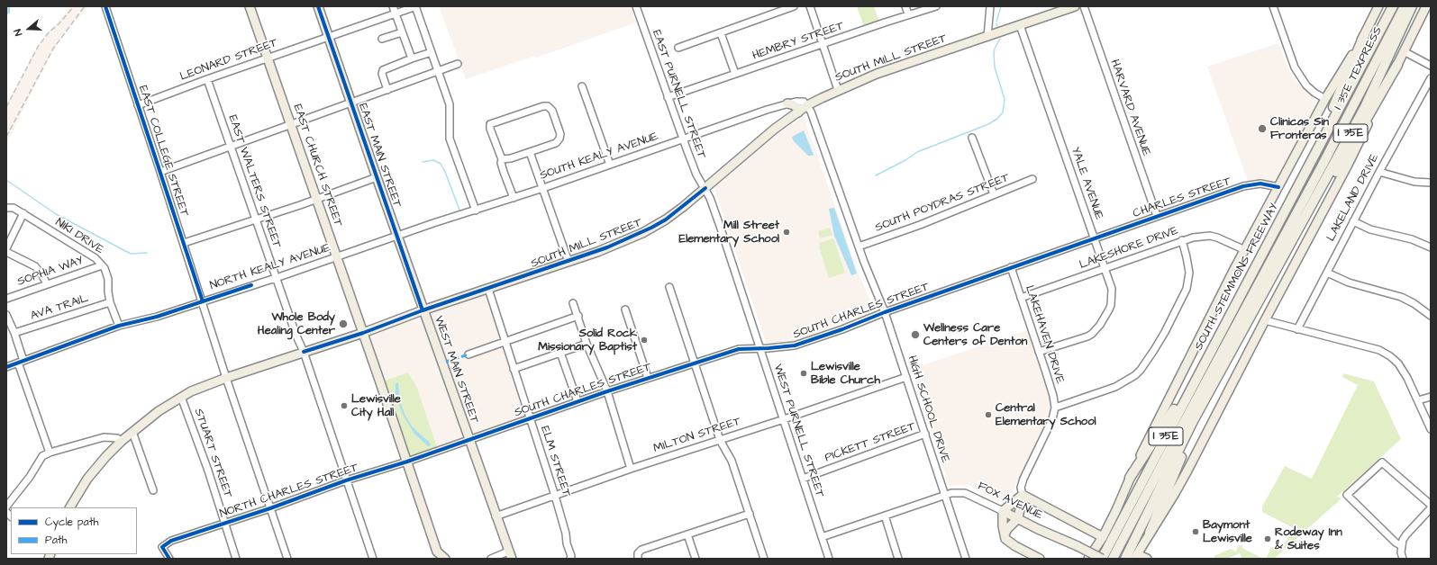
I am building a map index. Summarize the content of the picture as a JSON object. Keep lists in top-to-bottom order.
{
  "streets": {
    "highway": ["I 35E TEXPRESS", "I 35E", "SOUTH STEMMONS FREEWAY"],
    "main road": [
      "SOUTH MILL STREET",
      "EAST MAIN STREET",
      "EAST CHURCH STREET",
      "WEST MAIN STREET",
      "FOX AVENUE"
    ],
    "street": [
      "HEMBRY STREET",
      "LEONARD STREET",
      "EAST PURNELL STREET",
      "HARVARD AVENUE",
      "EAST COLLEGE STREET",
      "SOUTH KEALY AVENUE",
      "EAST WALTERS STREET",
      "YALE AVENUE",
      "CHARLES STREET",
      "LAKELAND DRIVE",
      "SOUTH POYDRAS STREET",
      "NIKI DRIVE",
      "LAKESHORE DRIVE",
      "NORTH KEALY AVENUE",
      "SOPHIA WAY",
      "AVA TRAIL",
      "SOUTH CHARLES STREET",
      "LAKEHAVEN DRIVE",
      "HIGH SCHOOL DRIVE",
      "WEST PURNELL STREET",
      "MILTON STREET",
      "PICKETT STREET",
      "STUART STREET",
      "ELM STREET",
      "NORTH CHARLES STREET"
    ]
  },
  "crossings": [
    ["HEMBRY STREET", "EAST PURNELL STREET"],
    ["SOUTH MILL STREET", "EAST PURNELL STREET"],
    ["SOUTH MILL STREET", "EAST COLLEGE STREET"],
    ["SOUTH MILL STREET", "EAST MAIN STREET"],
    ["SOUTH MILL STREET", "SOUTH KEALY AVENUE"],
    ["SOUTH MILL STREET", "EAST CHURCH STREET"],
    ["SOUTH MILL STREET", "EAST WALTERS STREET"],
    ["SOUTH MILL STREET", "YALE AVENUE"],
    ["SOUTH MILL STREET", "WEST MAIN STREET"],
    ["SOUTH MILL STREET", "HIGH SCHOOL DRIVE"],
    ["SOUTH MILL STREET", "WEST PURNELL STREET"],
    ["SOUTH MILL STREET", "STUART STREET"],
    ["SOUTH MILL STREET", "ELM STREET"],
    ["LEONARD STREET", "EAST COLLEGE STREET"],
    ["LEONARD STREET", "EAST MAIN STREET"],
    ["LEONARD STREET", "EAST CHURCH STREET"],
    ["LEONARD STREET", "EAST WALTERS STREET"],
    ["EAST PURNELL STREET", "SOUTH KEALY AVENUE"],
    ["EAST PURNELL STREET", "WEST PURNELL STREET"],
    ["HARVARD AVENUE", "CHARLES STREET"],
    ["EAST COLLEGE STREET", "NORTH KEALY AVENUE"],
    ["EAST COLLEGE STREET", "NORTH CHARLES STREET"],
    ["EAST MAIN STREET", "SOUTH KEALY AVENUE"],
    ["EAST MAIN STREET", "NORTH KEALY AVENUE"],
    ["EAST MAIN STREET", "WEST MAIN STREET"],
    ["SOUTH KEALY AVENUE", "NORTH KEALY AVENUE"],
    ["SOUTH KEALY AVENUE", "HIGH SCHOOL DRIVE"],
    ["EAST CHURCH STREET", "NORTH KEALY AVENUE"],
    ["EAST CHURCH STREET", "NORTH CHARLES STREET"],
    ["EAST WALTERS STREET", "NORTH KEALY AVENUE"],
    ["EAST WALTERS STREET", "NORTH CHARLES STREET"],
    ["YALE AVENUE", "CHARLES STREET"],
    ["YALE AVENUE", "LAKESHORE DRIVE"],
    ["YALE AVENUE", "SOUTH CHARLES STREET"],
    ["YALE AVENUE", "LAKEHAVEN DRIVE"],
    ["CHARLES STREET", "SOUTH STEMMONS FREEWAY"],
    ["CHARLES STREET", "SOUTH CHARLES STREET"],
    ["SOUTH POYDRAS STREET", "HIGH SCHOOL DRIVE"],
    ["NIKI DRIVE", "NORTH KEALY AVENUE"],
    ["NIKI DRIVE", "SOPHIA WAY"],
    ["NIKI DRIVE", "AVA TRAIL"],
    ["LAKESHORE DRIVE", "SOUTH STEMMONS FREEWAY"],
    ["LAKESHORE DRIVE", "LAKEHAVEN DRIVE"],
    ["SOUTH STEMMONS FREEWAY", "FOX AVENUE"],
    ["SOUTH CHARLES STREET", "LAKEHAVEN DRIVE"],
    ["SOUTH CHARLES STREET", "WEST MAIN STREET"],
    ["SOUTH CHARLES STREET", "HIGH SCHOOL DRIVE"],
    ["SOUTH CHARLES STREET", "WEST PURNELL STREET"],
    ["SOUTH CHARLES STREET", "ELM STREET"],
    ["SOUTH CHARLES STREET", "NORTH CHARLES STREET"],
    ["WEST MAIN STREET", "MILTON STREET"],
    ["WEST MAIN STREET", "NORTH CHARLES STREET"],
    ["HIGH SCHOOL DRIVE", "MILTON STREET"],
    ["HIGH SCHOOL DRIVE", "PICKETT STREET"],
    ["HIGH SCHOOL DRIVE", "FOX AVENUE"],
    ["WEST PURNELL STREET", "MILTON STREET"],
    ["WEST PURNELL STREET", "PICKETT STREET"],
    ["WEST PURNELL STREET", "FOX AVENUE"],
    ["MILTON STREET", "ELM STREET"],
    ["STUART STREET", "NORTH CHARLES STREET"]
  ],
  "places": [
    "Clinicas Sin Fronteras",
    "Mill Street Elementary School",
    "Whole Body Healing Center",
    "Wellness Care Centers of Denton",
    "Solid Rock Missionary Baptist",
    "Lewisville Bible Church",
    "Lewisville City Hall",
    "Central Elementary School",
    "Baymont Lewisville",
    "Rodeway Inn & Suites"
  ],
  "legend": ["Cycle path", "Path"],
  "north": "left"
}
